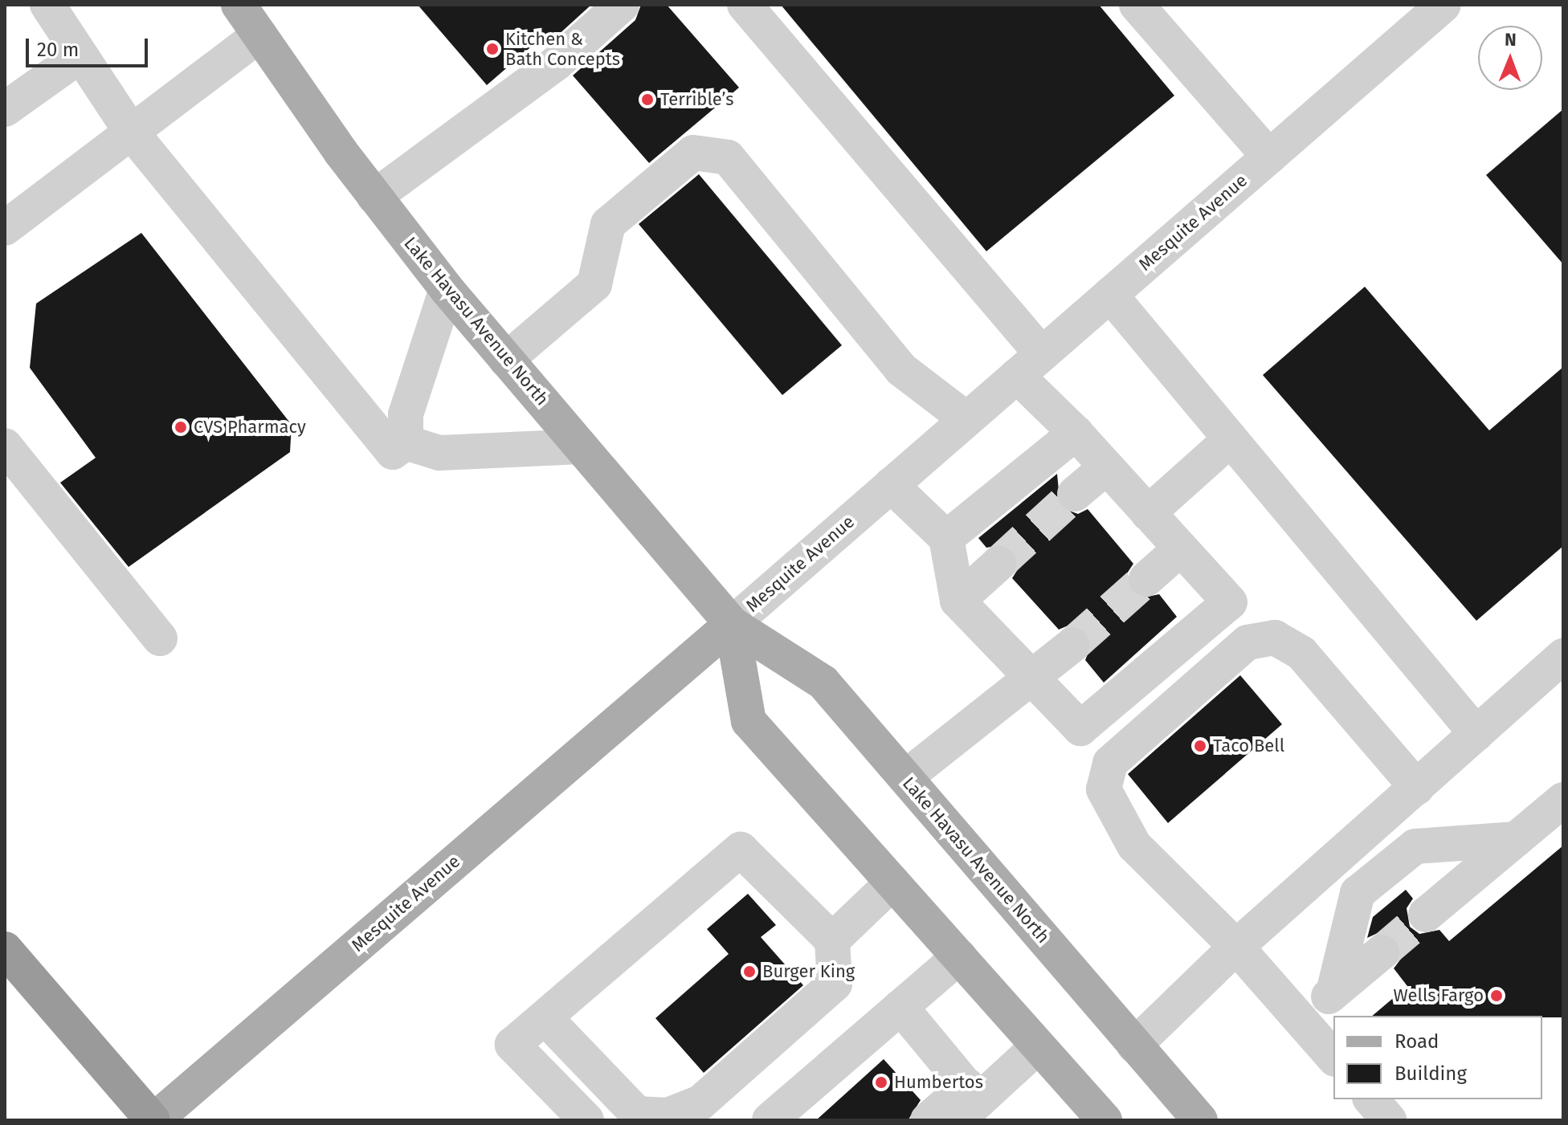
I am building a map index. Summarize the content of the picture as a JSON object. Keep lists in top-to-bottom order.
{
  "streets": {
    "main road": ["Mesquite Avenue", "Lake Havasu Avenue North"]
  },
  "crossings": [
    ["Mesquite Avenue", "Lake Havasu Avenue North"]
  ],
  "places": [
    "Kitchen & Bath Concepts",
    "Terrible’s",
    "CVS Pharmacy",
    "Taco Bell",
    "Burger King",
    "Wells Fargo",
    "Humbertos"
  ],
  "legend": ["Road", "Building"],
  "scale_bar": "20 m",
  "north": "top"
}
